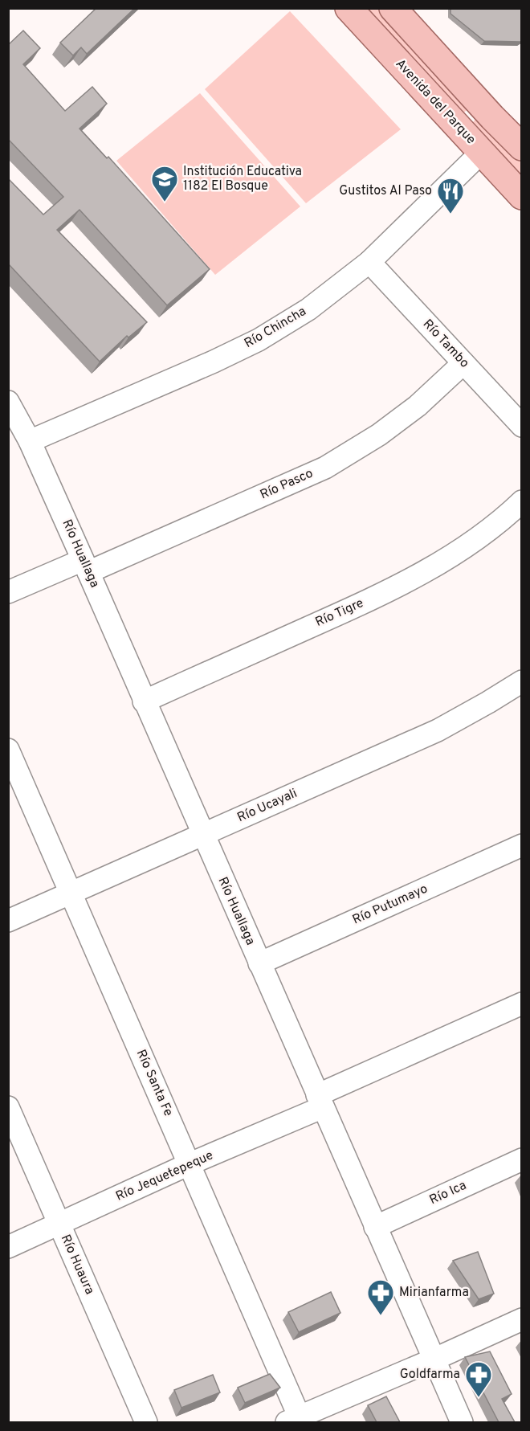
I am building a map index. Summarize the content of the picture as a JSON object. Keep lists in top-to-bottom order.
{
  "streets": {
    "main road": ["Avenida del Parque"],
    "street": [
      "Río Chincha",
      "Río Tambo",
      "Río Pasco",
      "Río Huallaga",
      "Río Tigre",
      "Río Ucayali",
      "Río Putumayo",
      "Río Santa Fe",
      "Río Jequetepeque",
      "Río Ica",
      "Río Huaura"
    ]
  },
  "crossings": [
    ["Avenida del Parque", "Río Chincha"],
    ["Río Chincha", "Río Tambo"],
    ["Río Chincha", "Río Huallaga"],
    ["Río Tambo", "Río Pasco"],
    ["Río Pasco", "Río Huallaga"],
    ["Río Huallaga", "Río Tigre"],
    ["Río Huallaga", "Río Ucayali"],
    ["Río Huallaga", "Río Putumayo"],
    ["Río Huallaga", "Río Jequetepeque"],
    ["Río Huallaga", "Río Ica"],
    ["Río Ucayali", "Río Santa Fe"],
    ["Río Santa Fe", "Río Jequetepeque"],
    ["Río Jequetepeque", "Río Huaura"]
  ],
  "places": {
    "school or university": ["Institución Educativa 1182 El Bosque"],
    "restaurant": ["Gustitos Al Paso"],
    "pharmacy": ["Mirianfarma", "Goldfarma"]
  }
}
